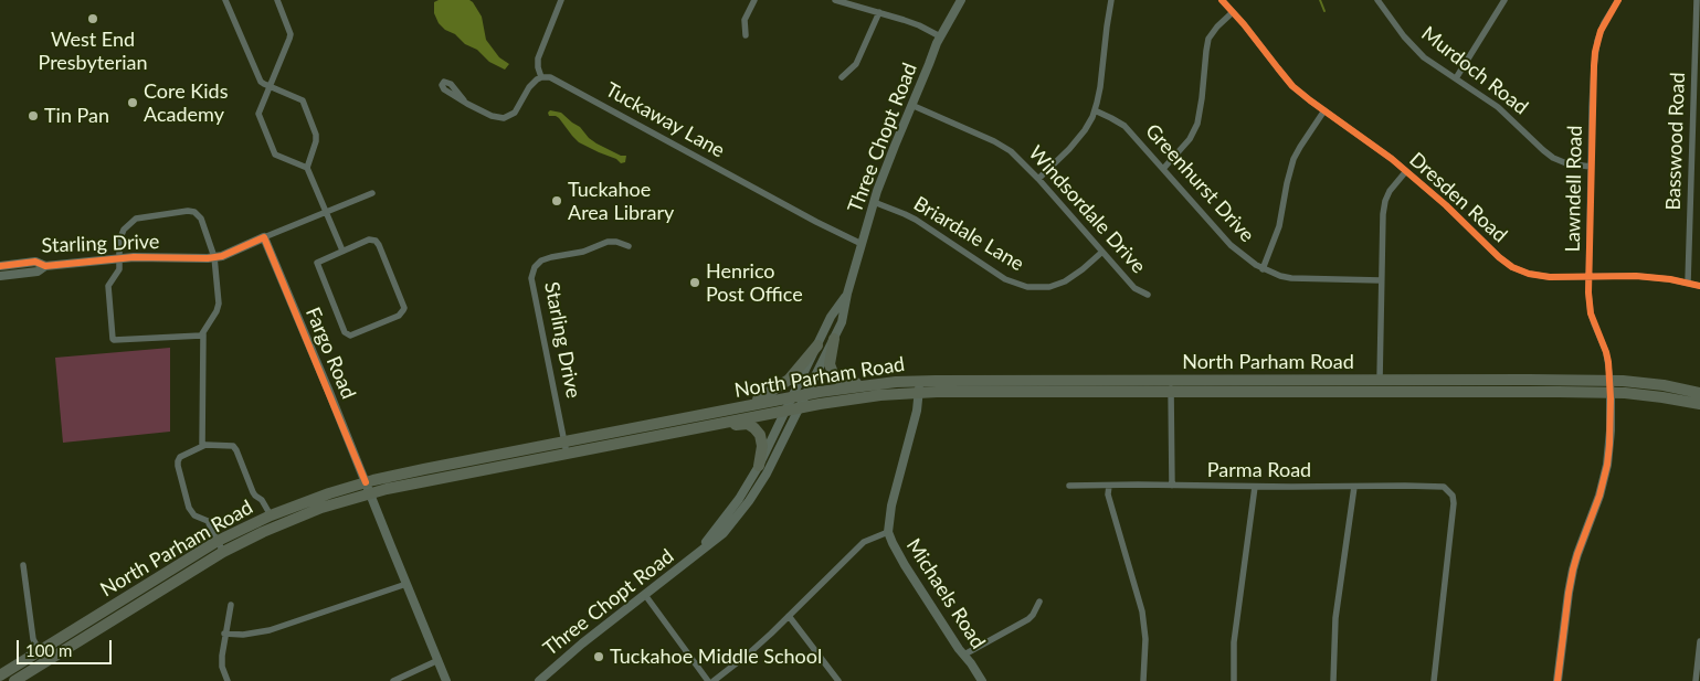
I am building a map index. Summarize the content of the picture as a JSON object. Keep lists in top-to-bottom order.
{
  "streets": {
    "highway": ["North Parham Road"],
    "street": [
      "Murdoch Road",
      "Tuckaway Lane",
      "Three Chopt Road",
      "Basswood Road",
      "Greenhurst Drive",
      "Lawndell Road",
      "Dresden Road",
      "Windsordale Drive",
      "Briardale Lane",
      "Starling Drive",
      "Fargo Road",
      "Parma Road",
      "Michaels Road"
    ]
  },
  "crossings": [
    ["Murdoch Road", "Lawndell Road"],
    ["Tuckaway Lane", "Three Chopt Road"],
    ["Three Chopt Road", "Windsordale Drive"],
    ["Three Chopt Road", "Briardale Lane"],
    ["Three Chopt Road", "North Parham Road"],
    ["Basswood Road", "Dresden Road"],
    ["Lawndell Road", "Dresden Road"],
    ["Lawndell Road", "North Parham Road"],
    ["Windsordale Drive", "Briardale Lane"],
    ["Starling Drive", "Fargo Road"],
    ["Starling Drive", "North Parham Road"],
    ["Fargo Road", "North Parham Road"],
    ["North Parham Road", "Michaels Road"]
  ],
  "places": [
    "West End Presbyterian",
    "Core Kids Academy",
    "Tin Pan",
    "Tuckahoe Area Library",
    "Henrico Post Office",
    "Tuckahoe Middle School"
  ],
  "scale_bar": "100 m"
}
